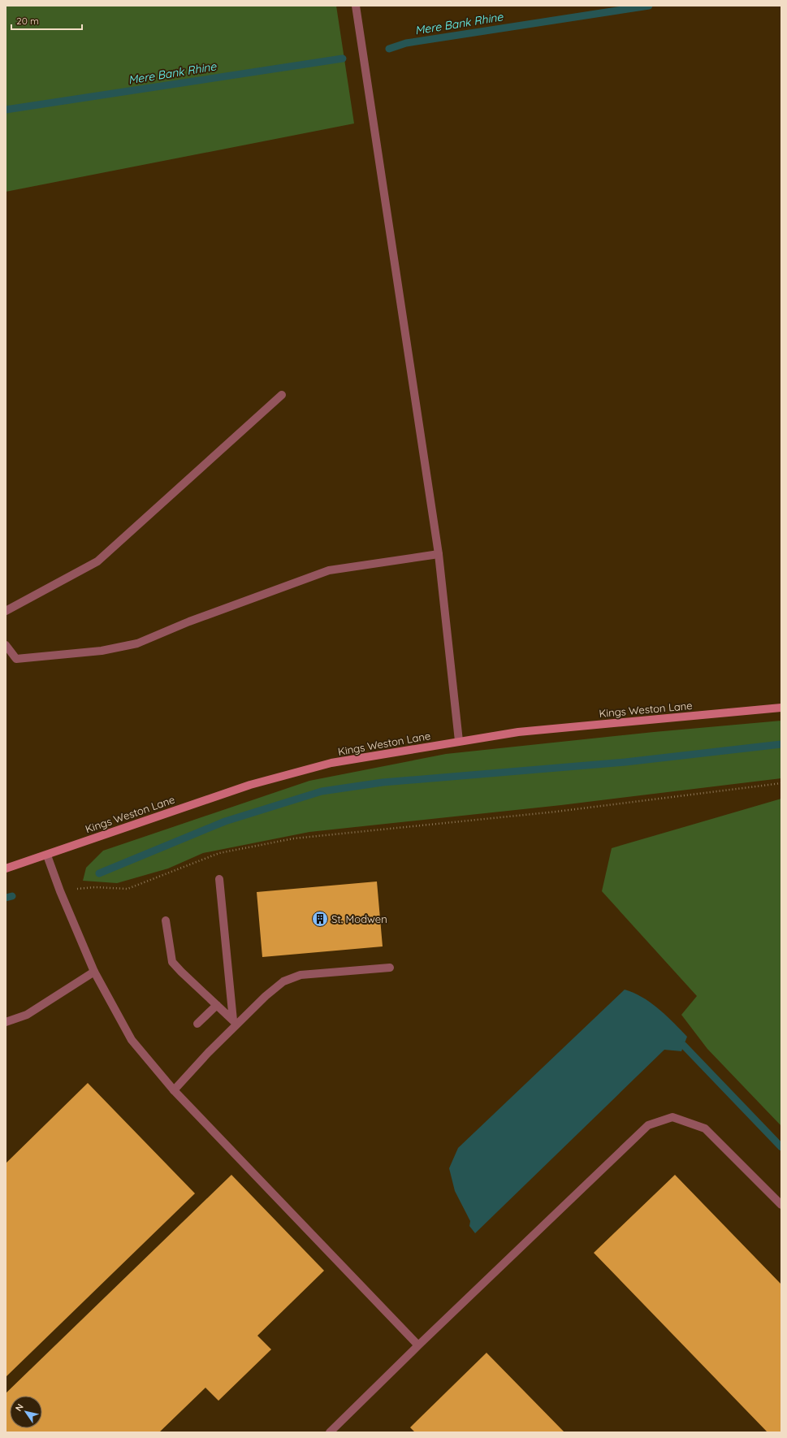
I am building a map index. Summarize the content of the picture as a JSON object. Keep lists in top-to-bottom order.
{
  "streets": {
    "street": ["Kings Weston Lane"]
  },
  "water": ["Mere Bank Rhine"],
  "places": {
    "building": ["St. Modwen"]
  },
  "scale_bar": "20 m",
  "north": "top left"
}
